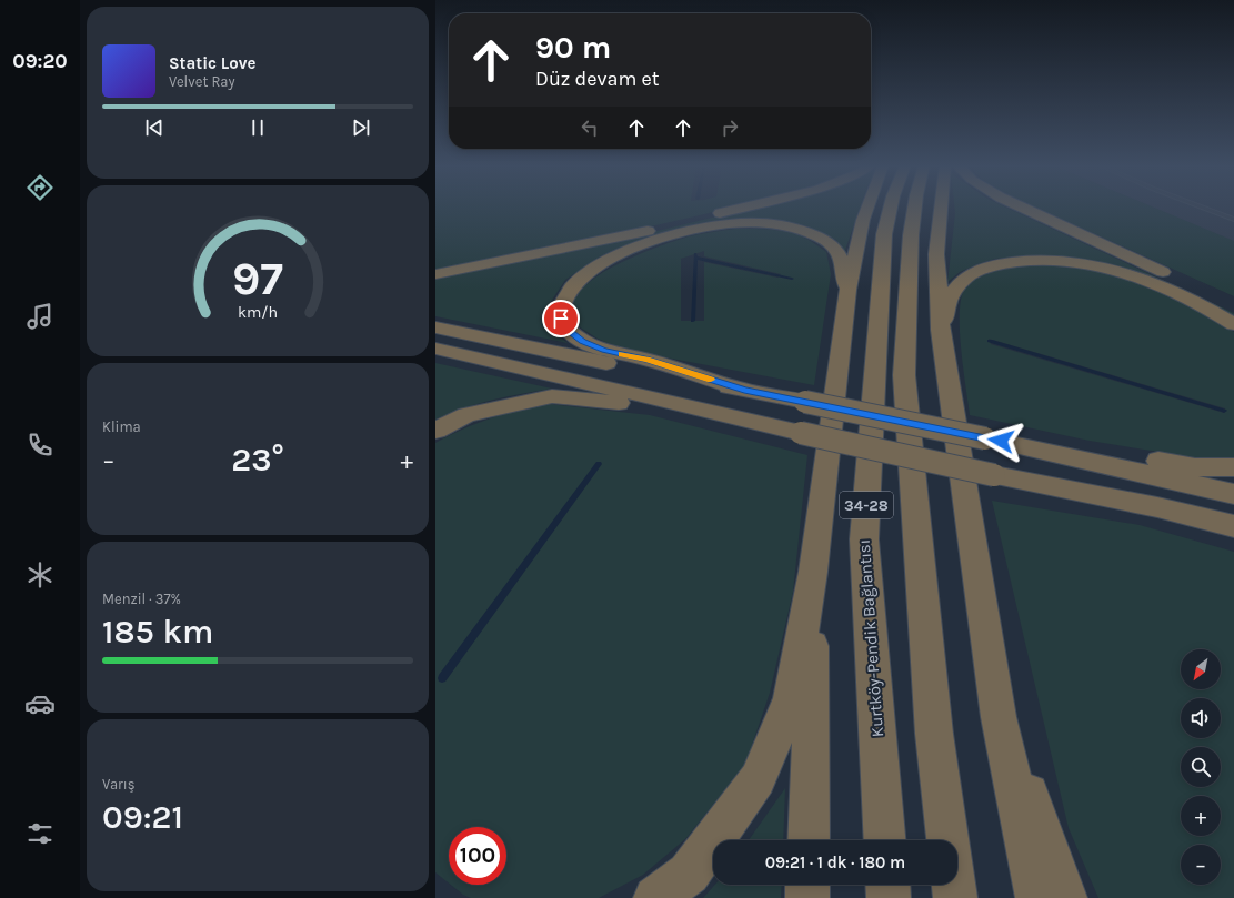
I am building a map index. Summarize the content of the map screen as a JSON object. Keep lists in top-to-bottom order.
{
  "streets": {
    "highway": ["34-28", "Kurtköy-Pendik Bağlantısı"]
  },
  "north": "bottom left",
  "page": {
    "tabs": "09:20",
    "turn": ["90 m", "Düz devam et"],
    "song": ["Static Love", "Velvet Ray"],
    "tile": [
      "Klima",
      ["Menzil · 37%", "185 km"],
      ["Varış", "09:21"]
    ],
    "heat": ["−", "23°", "+"],
    "map_buttons": ["+", "−"],
    "limit": "100",
    "trip": "09:21 · 1 dk · 180 m",
    "gauge": ["97", "km/h"]
  }
}
